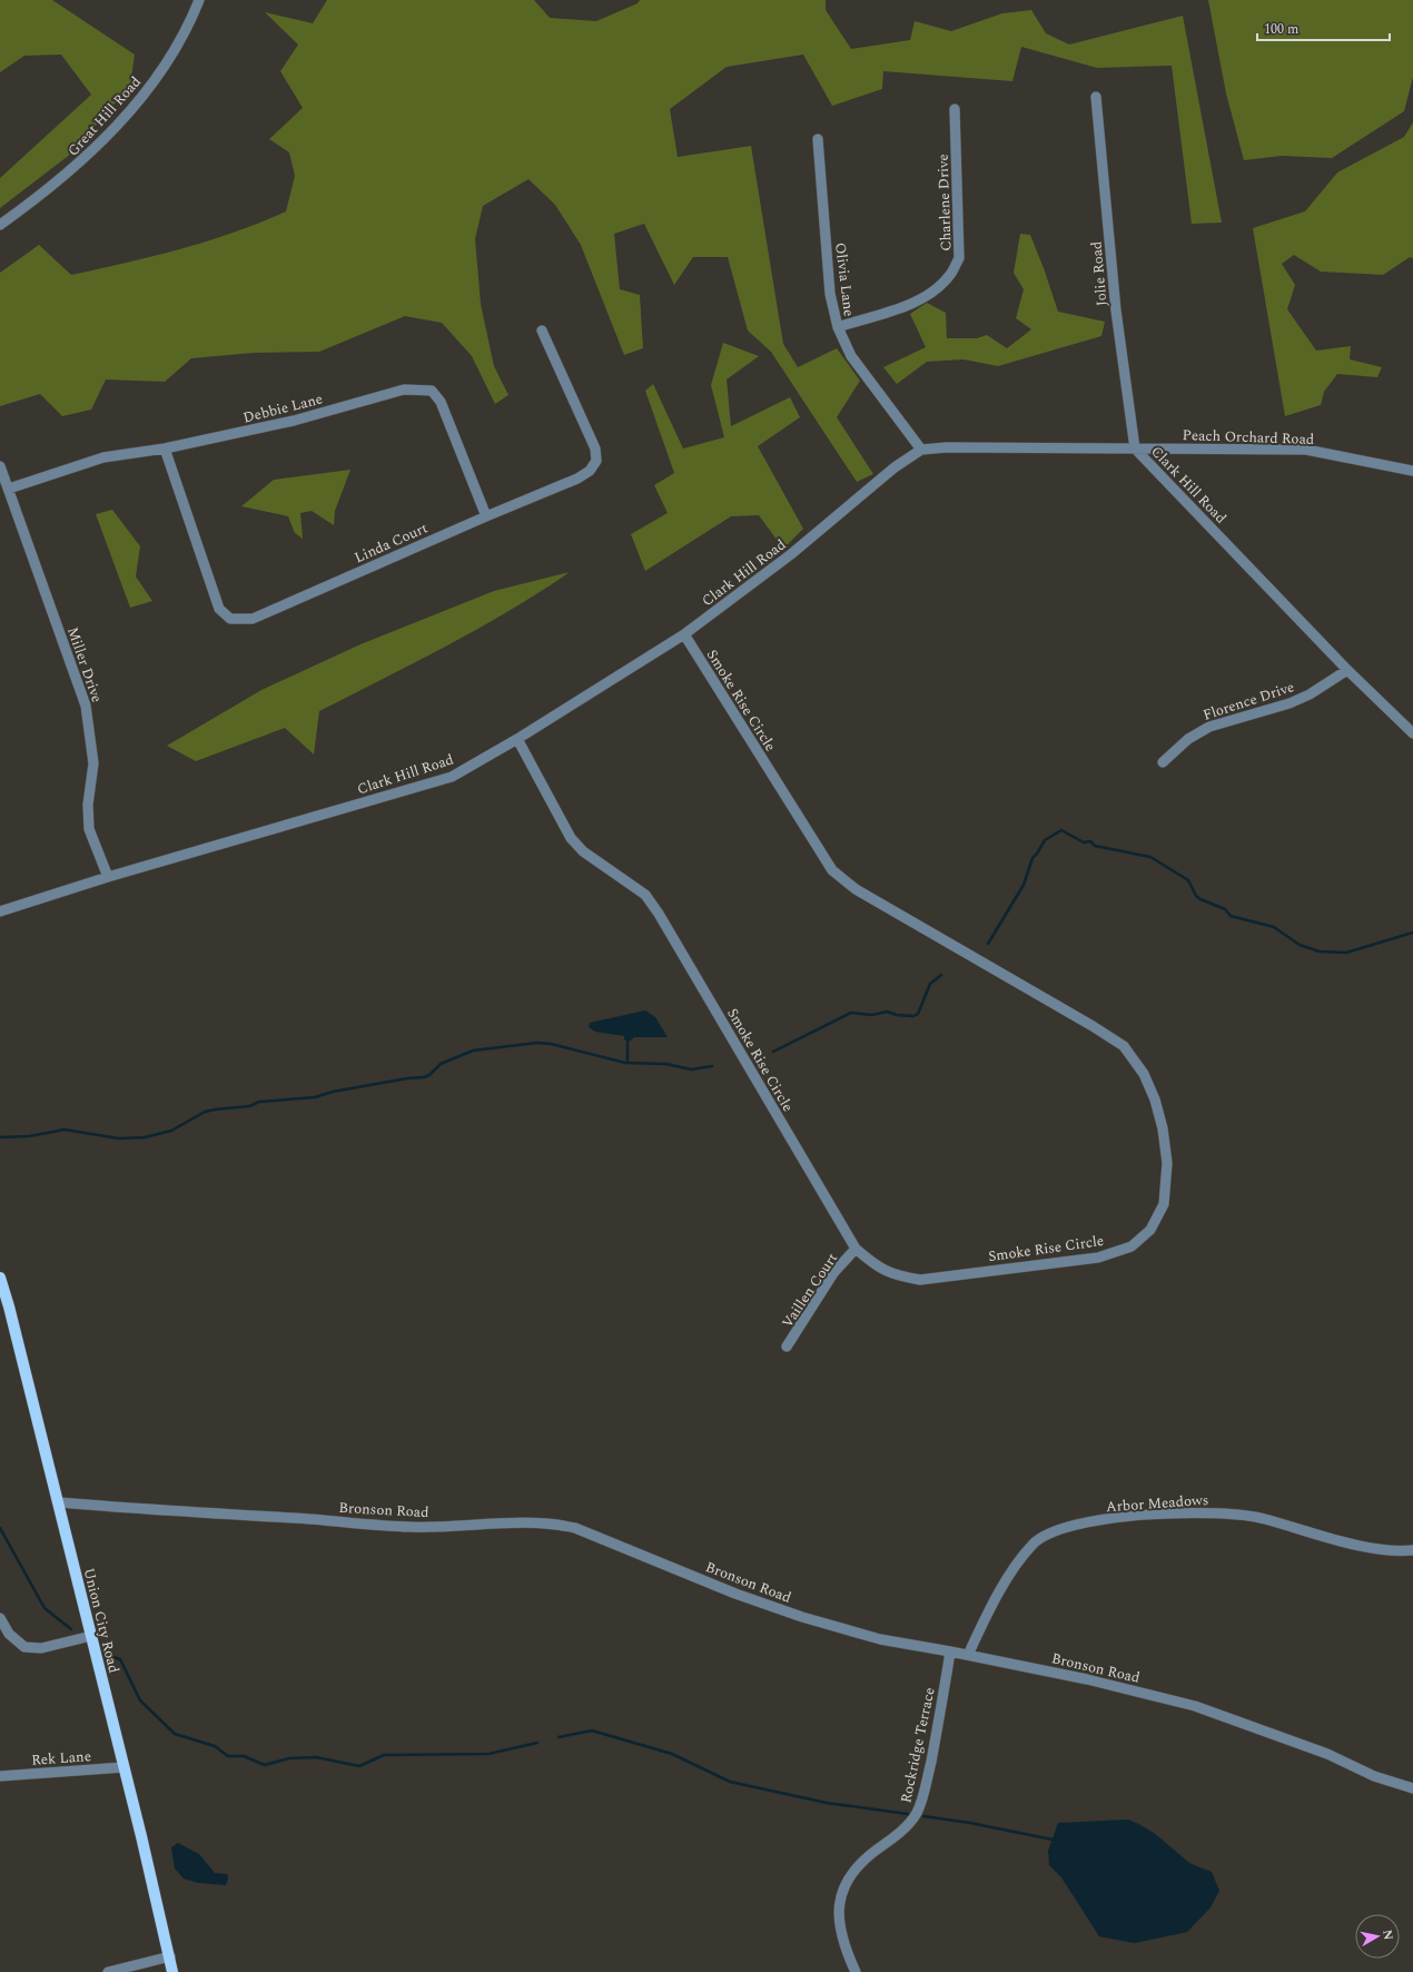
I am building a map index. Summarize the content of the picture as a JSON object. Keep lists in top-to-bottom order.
{
  "streets": {
    "main road": ["Union City Road"],
    "street": [
      "Great Hill Road",
      "Charlene Drive",
      "Jolie Road",
      "Olivia Lane",
      "Debbie Lane",
      "Peach Orchard Road",
      "Clark Hill Road",
      "Linda Court",
      "Miller Drive",
      "Smoke Rise Circle",
      "Florence Drive",
      "Vaillen Court",
      "Arbor Meadows",
      "Bronson Road",
      "Rockridge Terrace",
      "Rek Lane"
    ]
  },
  "crossings": [
    ["Charlene Drive", "Olivia Lane"],
    ["Jolie Road", "Peach Orchard Road"],
    ["Jolie Road", "Clark Hill Road"],
    ["Olivia Lane", "Clark Hill Road"],
    ["Debbie Lane", "Linda Court"],
    ["Debbie Lane", "Miller Drive"],
    ["Peach Orchard Road", "Clark Hill Road"],
    ["Clark Hill Road", "Miller Drive"],
    ["Clark Hill Road", "Smoke Rise Circle"],
    ["Clark Hill Road", "Florence Drive"],
    ["Smoke Rise Circle", "Vaillen Court"],
    ["Arbor Meadows", "Bronson Road"],
    ["Bronson Road", "Union City Road"],
    ["Bronson Road", "Rockridge Terrace"],
    ["Union City Road", "Rek Lane"]
  ],
  "scale_bar": "100 m",
  "north": "right"
}
